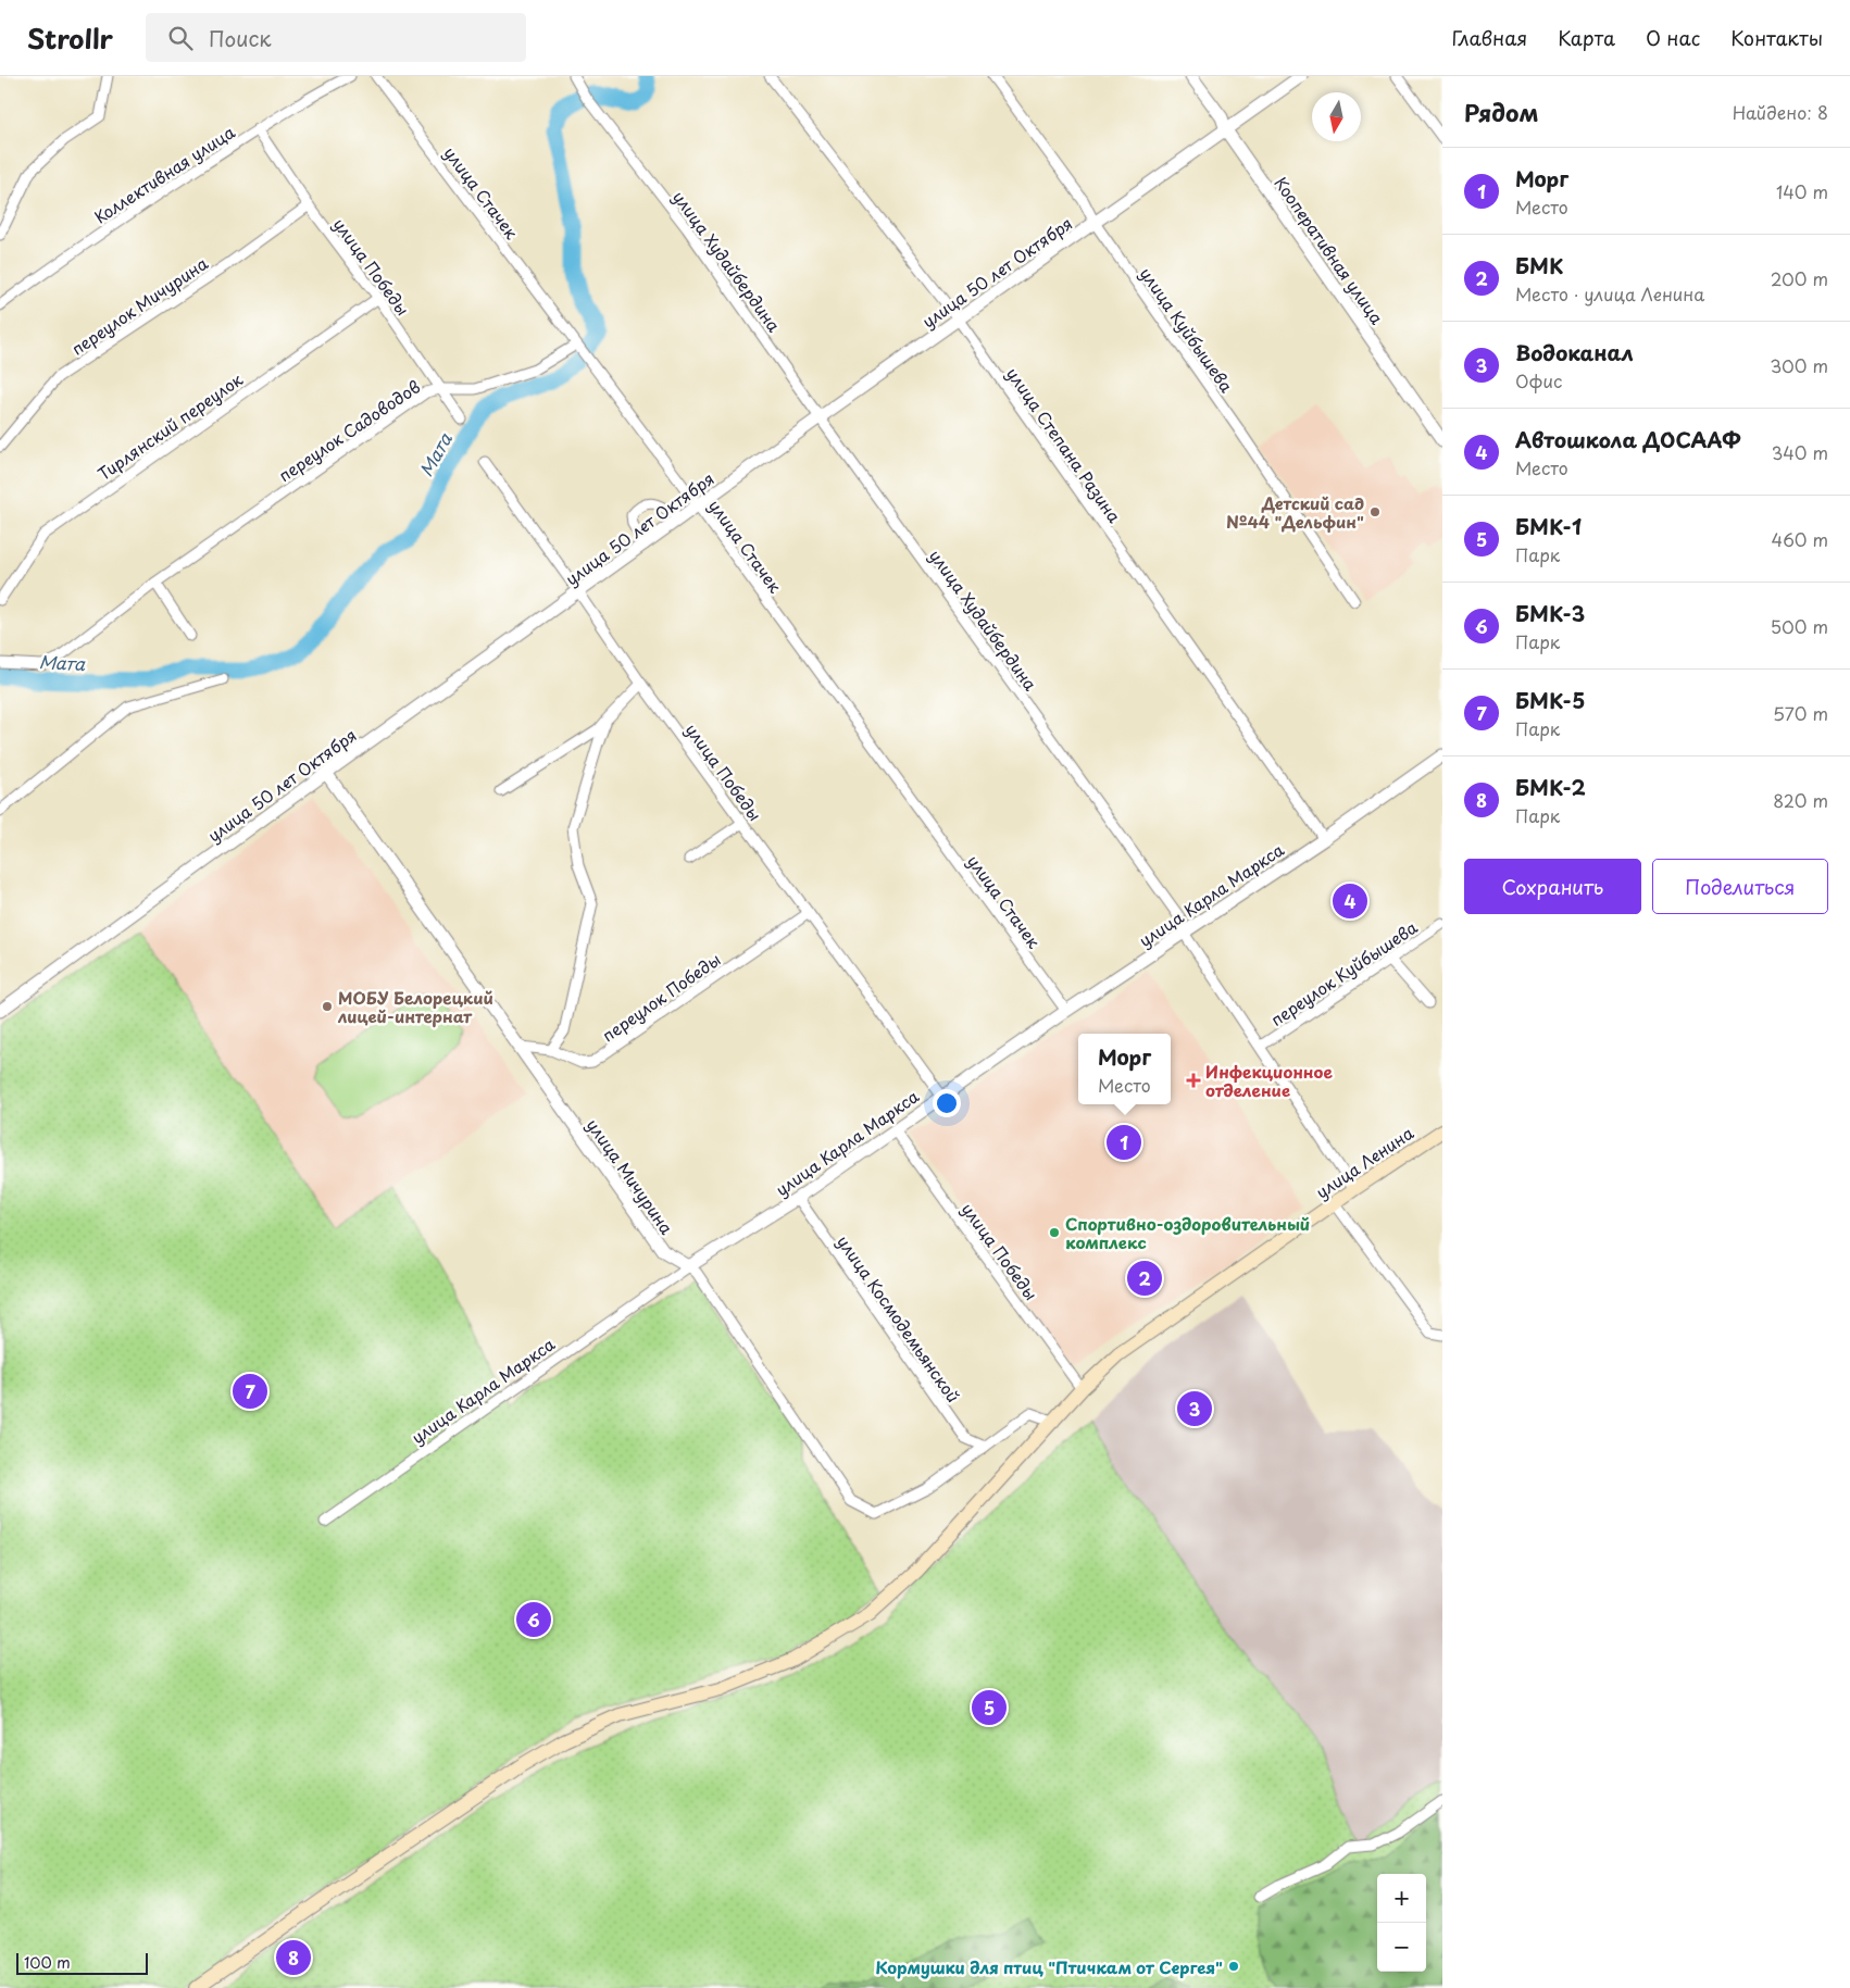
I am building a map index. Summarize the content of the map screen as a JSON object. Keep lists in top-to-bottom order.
{
  "streets": {
    "main road": ["улица Ленина"],
    "street": [
      "Коллективная улица",
      "улица Стачек",
      "Кооперативная улица",
      "улица Худайбердина",
      "улица Победы",
      "улица 50 лет Октября",
      "переулок Мичурина",
      "улица Куйбышева",
      "Тирлянский переулок",
      "переулок Садоводов",
      "улица Степана Разина",
      "улица Карла Маркса",
      "переулок Куйбышева",
      "переулок Победы",
      "улица Мичурина",
      "улица Космодемьянской"
    ]
  },
  "crossings": [
    ["Коллективная улица", "улица Победы"],
    ["улица Стачек", "улица 50 лет Октября"],
    ["улица Стачек", "переулок Садоводов"],
    ["улица Стачек", "улица Карла Маркса"],
    ["Кооперативная улица", "улица 50 лет Октября"],
    ["улица Худайбердина", "улица 50 лет Октября"],
    ["улица Худайбердина", "улица Карла Маркса"],
    ["улица Худайбердина", "переулок Куйбышева"],
    ["улица Худайбердина", "улица Ленина"],
    ["улица Победы", "улица 50 лет Октября"],
    ["улица Победы", "переулок Мичурина"],
    ["улица Победы", "Тирлянский переулок"],
    ["улица Победы", "переулок Садоводов"],
    ["улица Победы", "улица Карла Маркса"],
    ["улица Победы", "переулок Победы"],
    ["улица Победы", "улица Ленина"],
    ["улица 50 лет Октября", "улица Куйбышева"],
    ["улица 50 лет Октября", "улица Степана Разина"],
    ["улица 50 лет Октября", "улица Мичурина"],
    ["улица Степана Разина", "улица Карла Маркса"],
    ["улица Карла Маркса", "улица Мичурина"],
    ["улица Карла Маркса", "улица Космодемьянской"],
    ["переулок Победы", "улица Мичурина"],
    ["улица Ленина", "улица Мичурина"],
    ["улица Мичурина", "улица Космодемьянской"]
  ],
  "water": ["Мата"],
  "places": {
    "other": [
      "Детский сад №44 \"Дельфин\"",
      "МОБУ Белорецкий лицей-интернат",
      "Спортивно-оздоровительный комплекс",
      "Кормушки для птиц \"Птичкам от Сергея\""
    ],
    "health": ["Инфекционное отделение"]
  },
  "scale_bar": "100 m",
  "north": "bottom",
  "page": {
    "header": "Strollr",
    "search": "Поиск",
    "nav": [
      "Главная",
      "Карта",
      "О нас",
      "Контакты"
    ],
    "heading": ["Рядом", "Найдено: 8"],
    "list": [
      {
        "mark": "1",
        "name": "Морг",
        "note": "Место",
        "value": "140 m"
      },
      {
        "mark": "2",
        "name": "БМК",
        "note": "Место · улица Ленина",
        "value": "200 m"
      },
      {
        "mark": "3",
        "name": "Водоканал",
        "note": "Офис",
        "value": "300 m"
      },
      {
        "mark": "4",
        "name": "Автошкола ДОСААФ",
        "note": "Место",
        "value": "340 m"
      },
      {
        "mark": "5",
        "name": "БМК-1",
        "note": "Парк",
        "value": "460 m"
      },
      {
        "mark": "6",
        "name": "БМК-3",
        "note": "Парк",
        "value": "500 m"
      },
      {
        "mark": "7",
        "name": "БМК-5",
        "note": "Парк",
        "value": "570 m"
      },
      {
        "mark": "8",
        "name": "БМК-2",
        "note": "Парк",
        "value": "820 m"
      }
    ],
    "buttons": ["Сохранить", "Поделиться"],
    "pins": [
      "4",
      "1",
      "2",
      "7",
      "3",
      "6",
      "5",
      "8"
    ],
    "popup": ["Морг", "Место"],
    "map_buttons": ["+", "−"],
    "scale": "100 m"
  }
}
